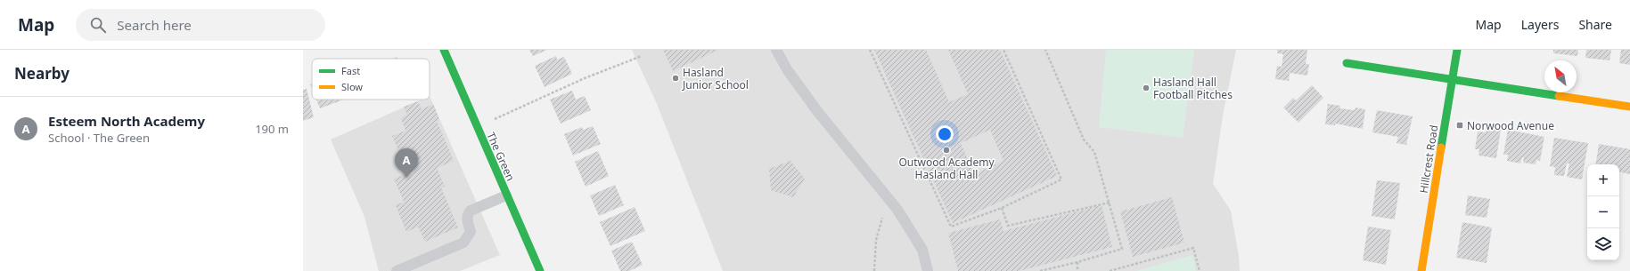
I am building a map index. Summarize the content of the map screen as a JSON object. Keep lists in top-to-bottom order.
{
  "streets": {
    "street": ["The Green", "Hillcrest Road"]
  },
  "places": {
    "other": ["Hasland Junior School", "Hasland Hall Football Pitches", "Outwood Academy Hasland Hall"],
    "transit": ["Norwood Avenue"]
  },
  "legend": ["Fast", "Slow"],
  "north": "top left",
  "page": {
    "header": "Map",
    "search": "Search here",
    "nav": ["Map", "Layers", "Share"],
    "heading": "Nearby",
    "list": [
      {
        "mark": "A",
        "name": "Esteem North Academy",
        "note": "School · The Green",
        "value": "190 m"
      }
    ],
    "pins": "A",
    "map_buttons": ["+", "−"]
  }
}
